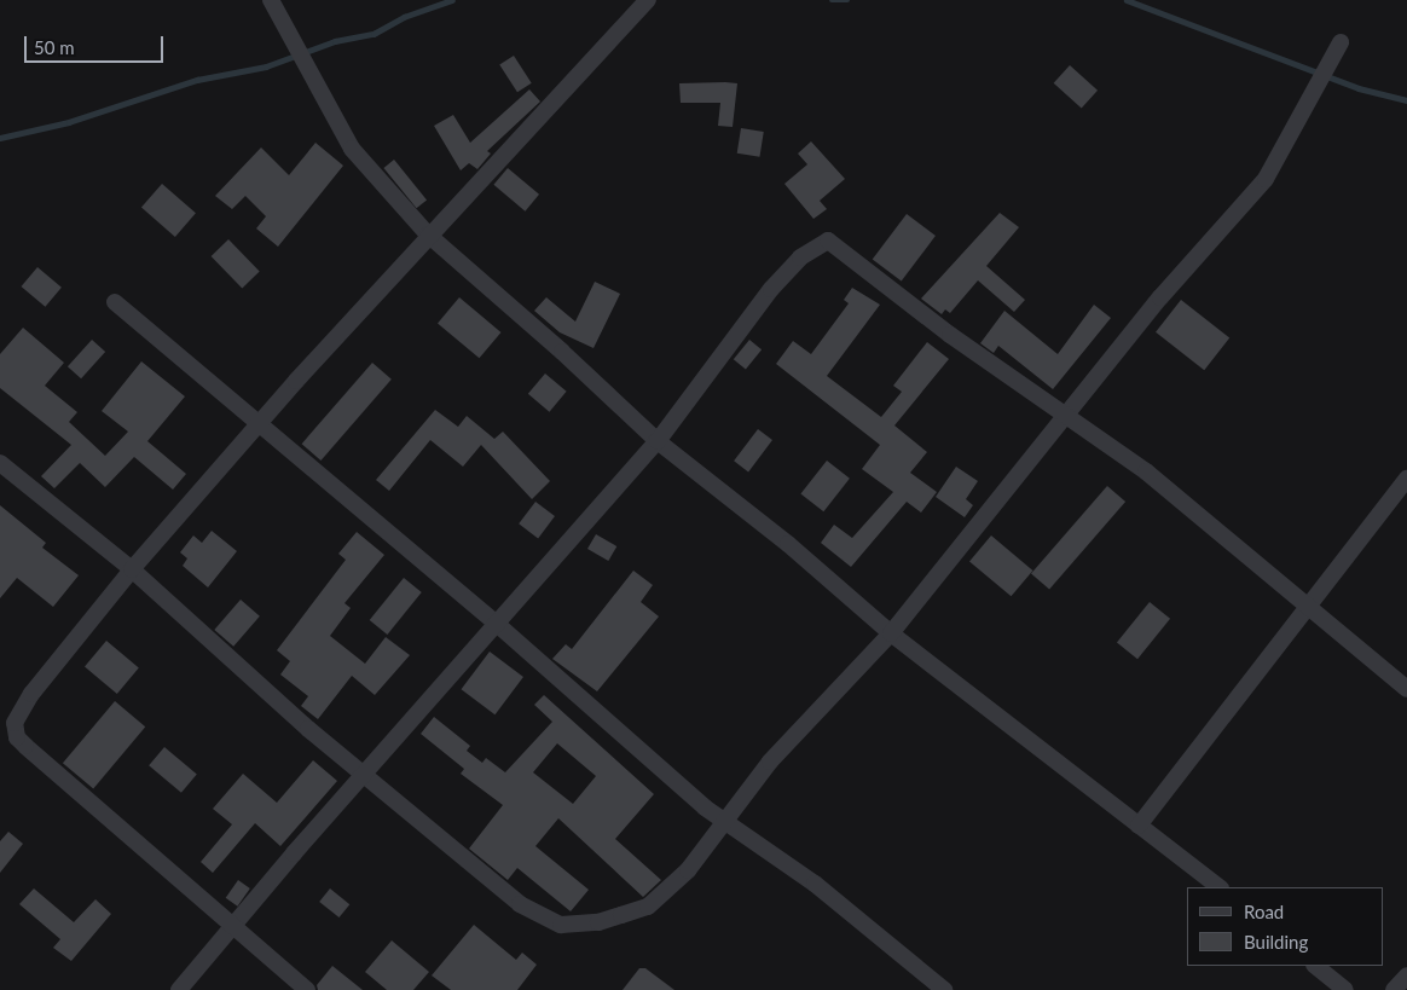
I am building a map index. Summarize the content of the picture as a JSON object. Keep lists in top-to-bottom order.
{
  "legend": ["Road", "Building"],
  "scale_bar": "50 m"
}
